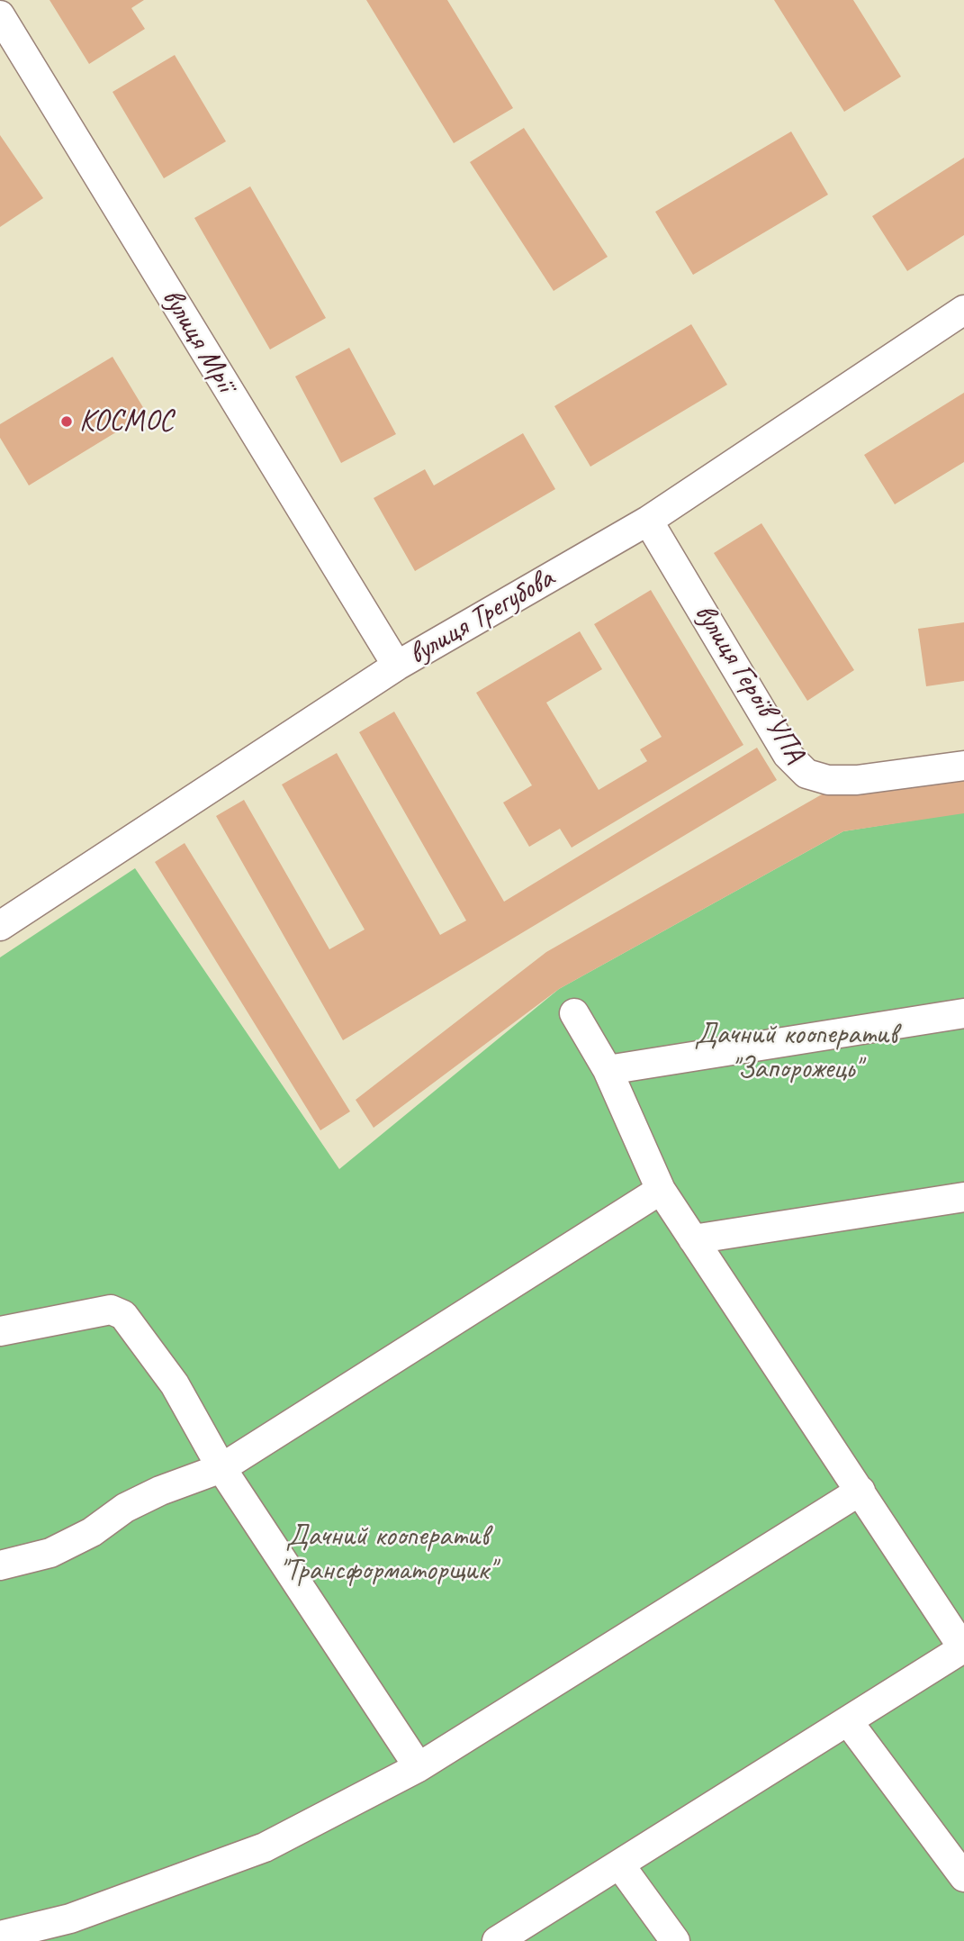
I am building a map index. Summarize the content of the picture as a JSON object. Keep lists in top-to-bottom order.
{
  "streets": {
    "street": ["вулиця Мрії", "вулиця Трегубова", "вулиця Героїв УПА"]
  },
  "crossings": [
    ["вулиця Мрії", "вулиця Трегубова"],
    ["вулиця Трегубова", "вулиця Героїв УПА"]
  ],
  "parks": ["Дачний кооператив \"Запорожець\"", "Дачний кооператив \"Трансформаторщик\""],
  "places": ["КОСМОС"]
}
